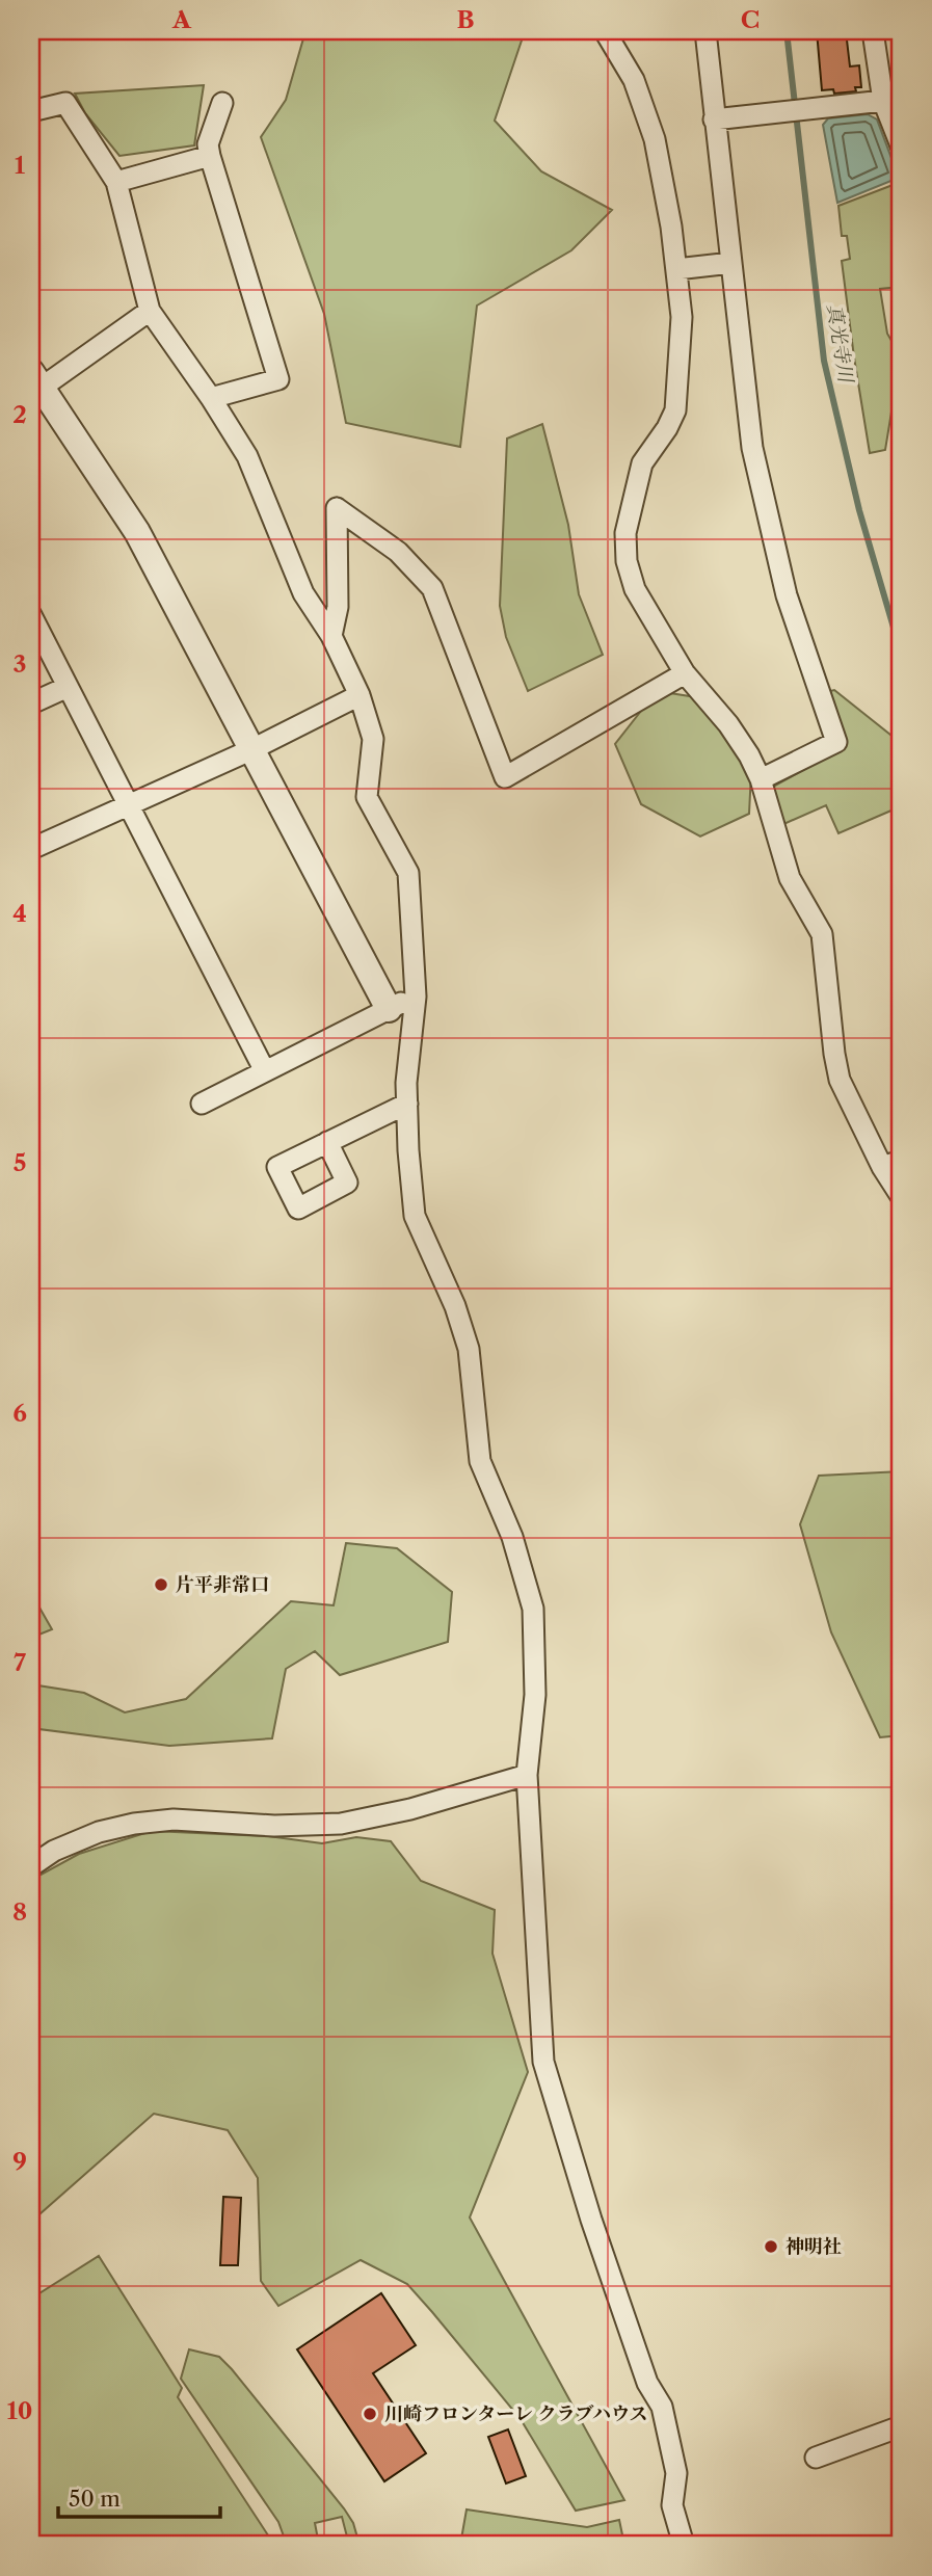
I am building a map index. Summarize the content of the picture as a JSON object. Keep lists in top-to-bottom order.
{
  "water": ["真光寺川"],
  "places": ["片平非常口", "神明社", "川崎フロンターレ クラブハウス"],
  "scale_bar": "50 m",
  "grid": {
    "columns": ["A", "B", "C"],
    "rows": [
      "1",
      "2",
      "3",
      "4",
      "5",
      "6",
      "7",
      "8",
      "9",
      "10"
    ]
  }
}
